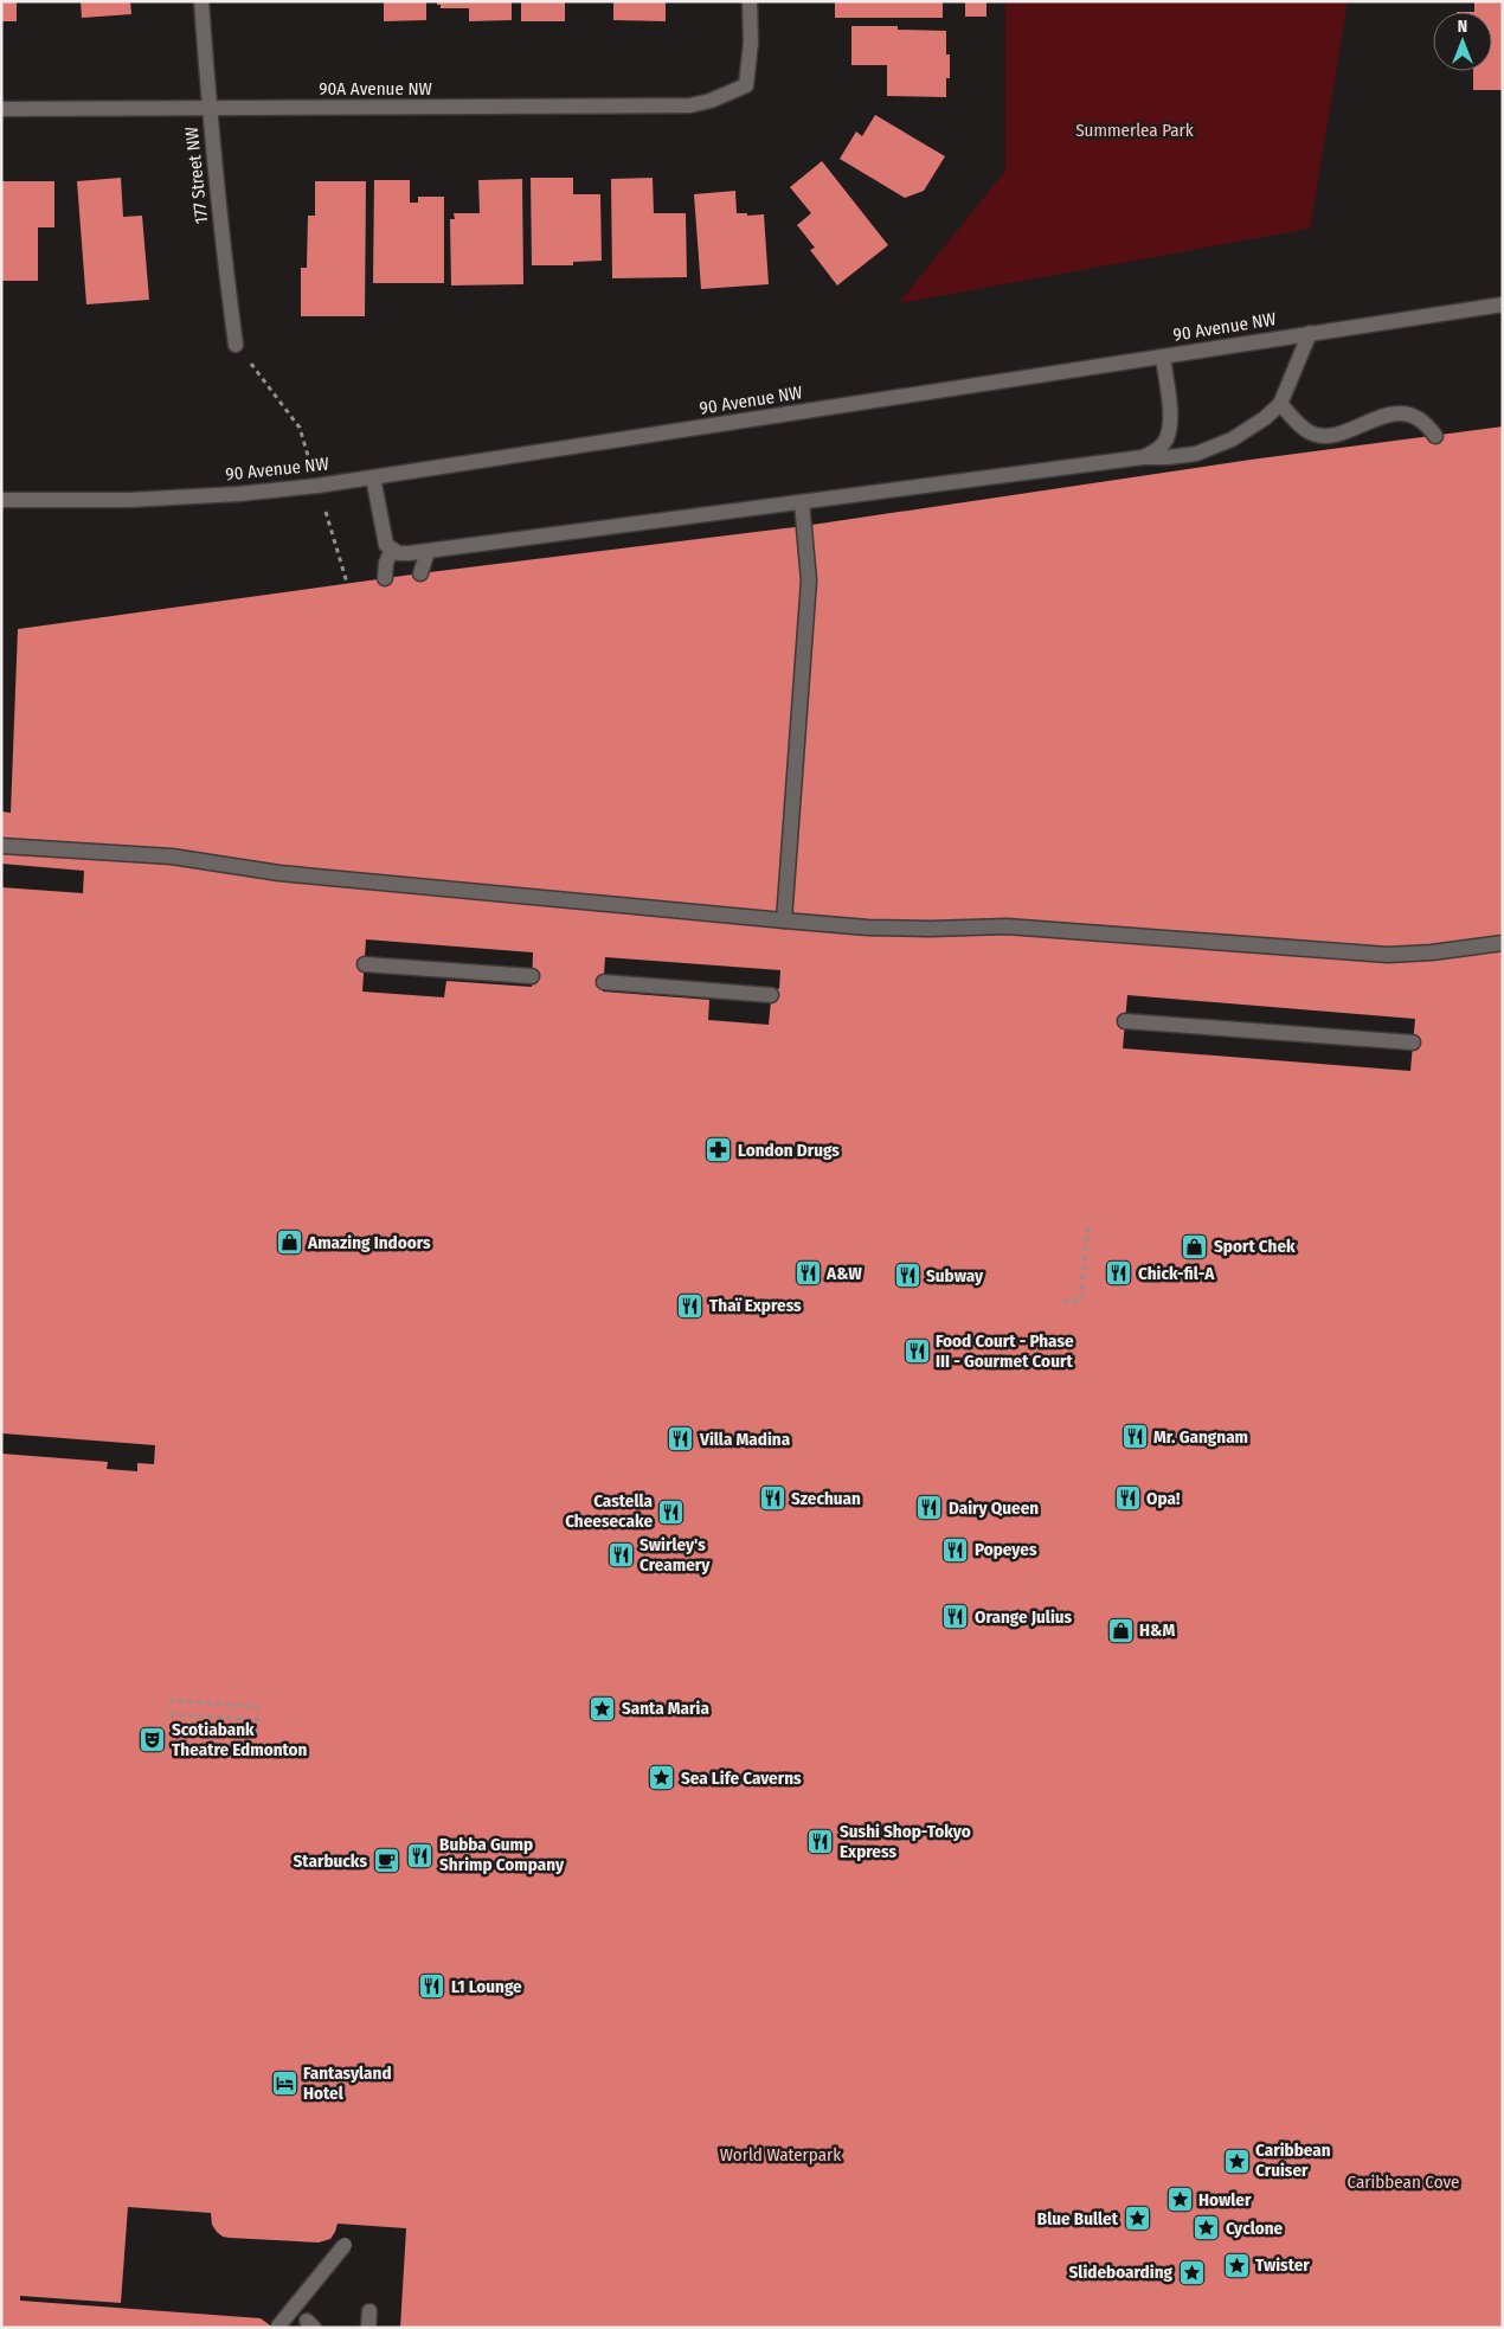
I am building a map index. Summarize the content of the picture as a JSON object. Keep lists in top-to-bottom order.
{
  "streets": {
    "street": ["90A Avenue NW", "177 Street NW", "90 Avenue NW"]
  },
  "crossings": [
    ["90A Avenue NW", "177 Street NW"]
  ],
  "parks": ["Summerlea Park", "World Waterpark", "Caribbean Cove"],
  "places": {
    "pharmacy": ["London Drugs"],
    "shop": ["Amazing Indoors", "Sport Chek", "H&M"],
    "restaurant": [
      "A&W",
      "Chick-fil-A",
      "Subway",
      "Thaï Express",
      "Food Court - Phase III - Gourmet Court",
      "Mr. Gangnam",
      "Villa Madina",
      "Szechuan",
      "Opa!",
      "Dairy Queen",
      "Castella Cheesecake",
      "Popeyes",
      "Swirley's Creamery",
      "Orange Julius",
      "Sushi Shop-Tokyo Express",
      "Bubba Gump Shrimp Company",
      "L1 Lounge"
    ],
    "place": [
      "Santa Maria",
      "Sea Life Caverns",
      "Caribbean Cruiser",
      "Howler",
      "Blue Bullet",
      "Cyclone",
      "Twister",
      "Slideboarding"
    ],
    "theatre": ["Scotiabank Theatre Edmonton"],
    "cafe": ["Starbucks"],
    "hotel": ["Fantasyland Hotel"]
  },
  "north": "top"
}
